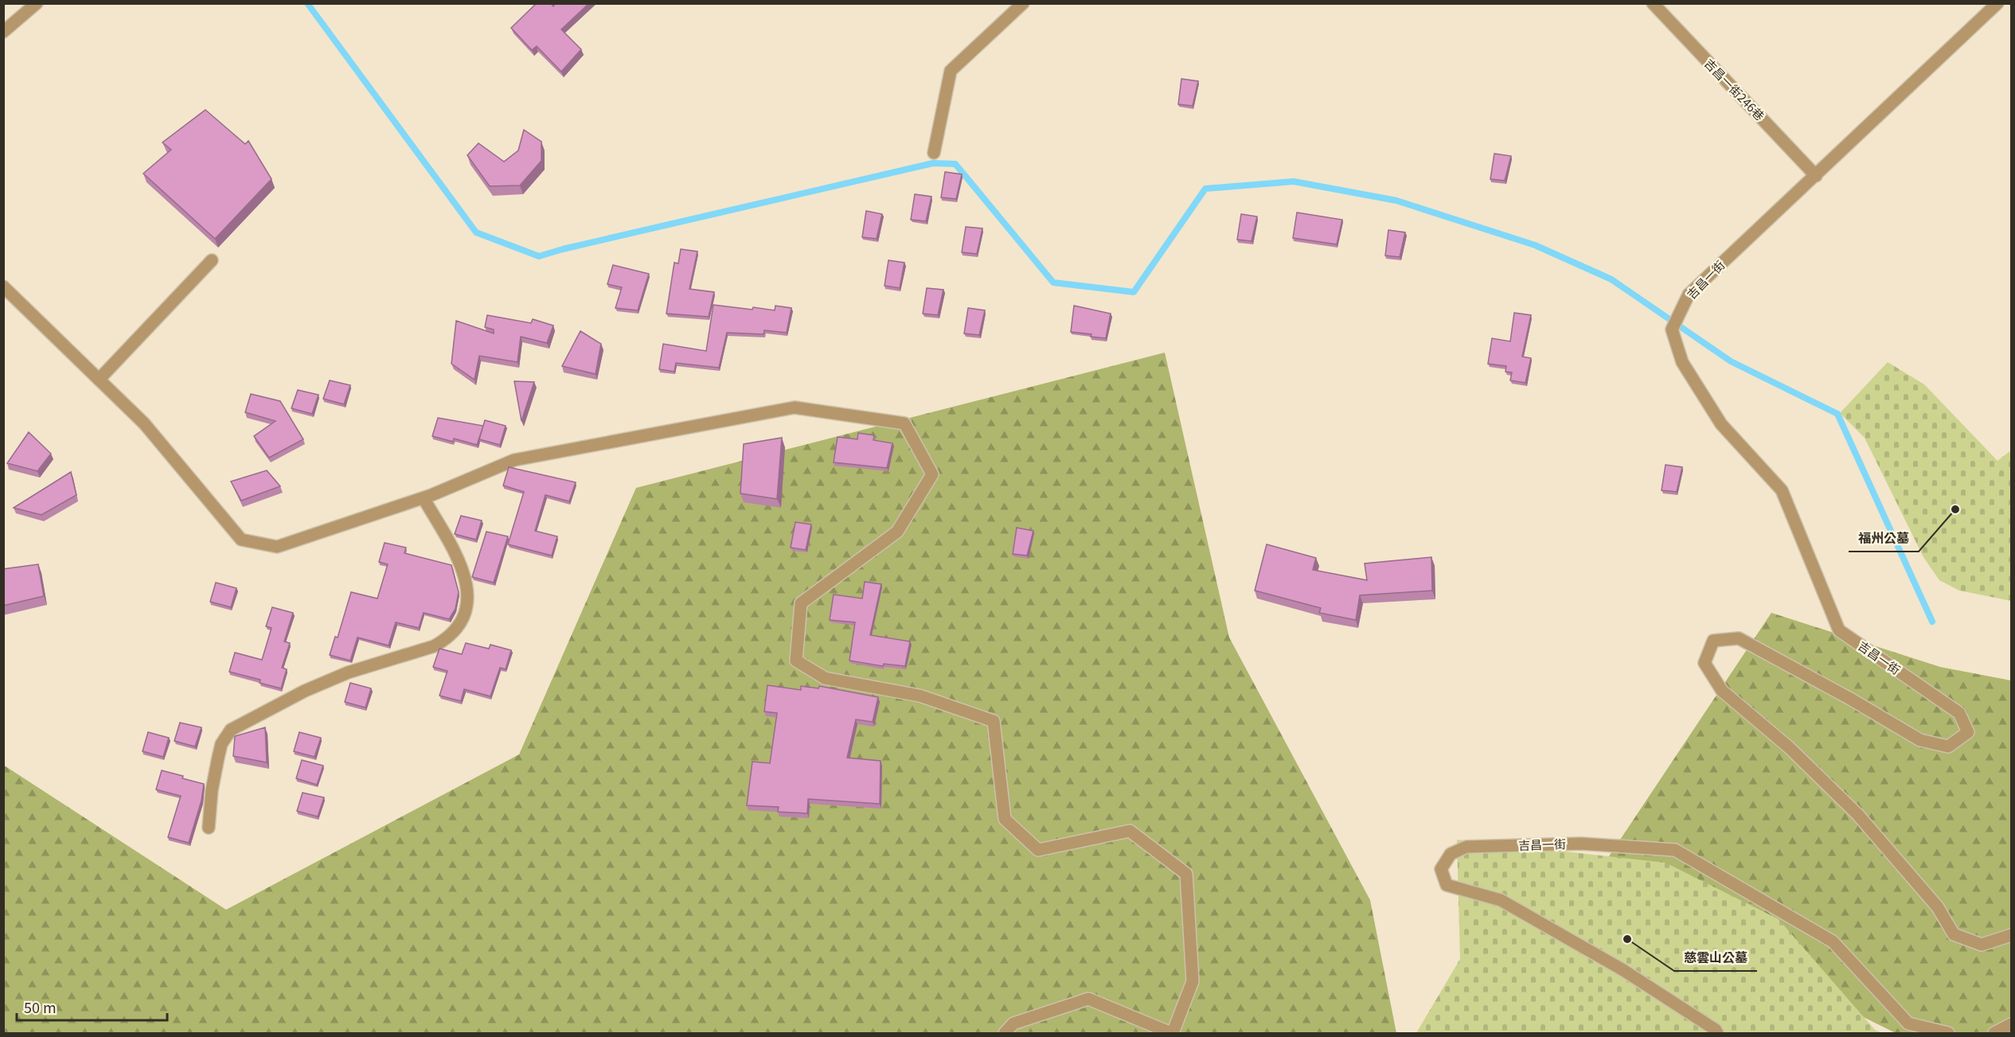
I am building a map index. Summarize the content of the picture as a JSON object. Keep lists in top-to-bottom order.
{
  "streets": {
    "street": ["吉昌一街246巷", "吉昌一街"]
  },
  "crossings": [
    ["吉昌一街246巷", "吉昌一街"]
  ],
  "places": ["福州公墓", "慈雲山公墓"],
  "scale_bar": "50 m"
}
